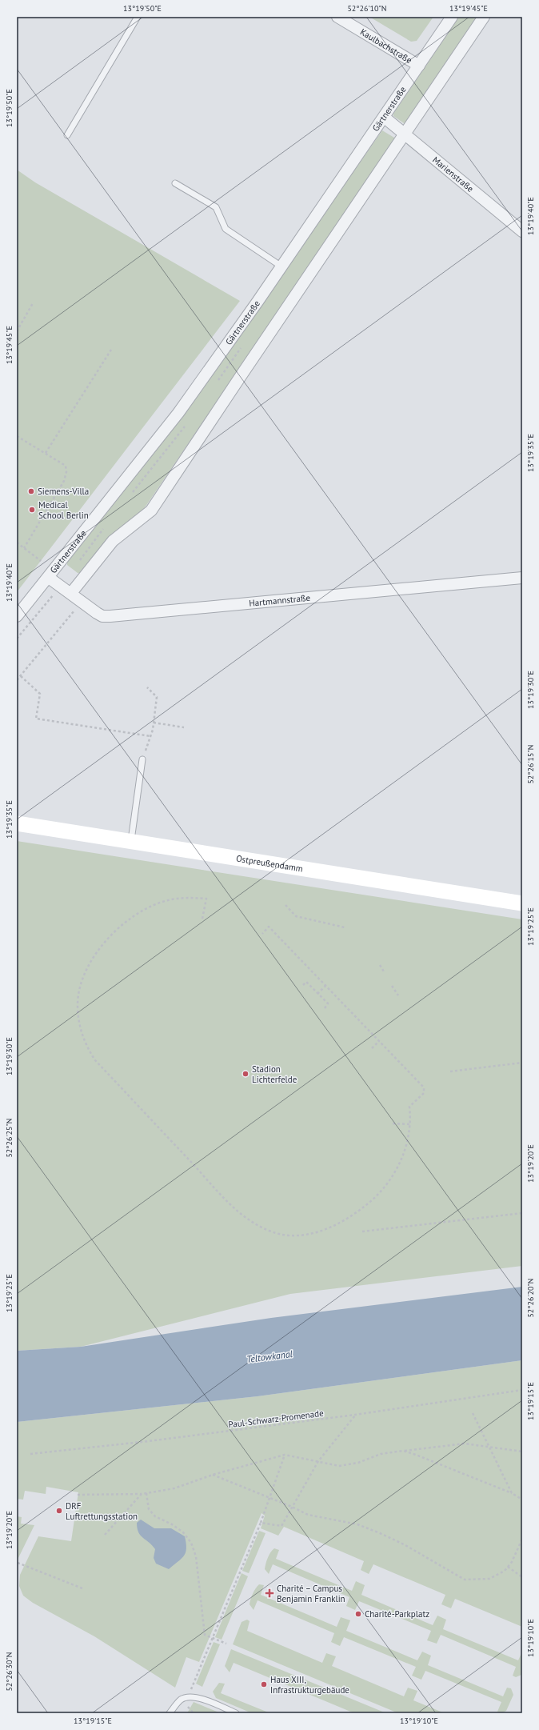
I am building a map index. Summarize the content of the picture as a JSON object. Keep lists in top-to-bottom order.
{
  "streets": {
    "street": [
      "Kaulbachstraße",
      "Gärtnerstraße",
      "Marienstraße",
      "Hartmannstraße",
      "Ostpreußendamm"
    ],
    "path": ["Paul-Schwarz-Promenade"]
  },
  "crossings": [
    ["Kaulbachstraße", "Gärtnerstraße"],
    ["Gärtnerstraße", "Marienstraße"],
    ["Gärtnerstraße", "Hartmannstraße"]
  ],
  "water": ["Teltowkanal"],
  "places": {
    "other": [
      "Siemens-Villa",
      "Medical School Berlin",
      "Stadion Lichterfelde",
      "DRF Luftrettungsstation",
      "Charité-Parkplatz",
      "Haus XIII, Infrastrukturgebäude"
    ],
    "health": ["Charité – Campus Benjamin Franklin"]
  },
  "coordinates": [
    "13°19'50\"E",
    "52°26'10\"N",
    "13°19'45\"E",
    "13°19'40\"E",
    "13°19'35\"E",
    "13°19'30\"E",
    "52°26'15\"N",
    "13°19'25\"E",
    "52°26'25\"N",
    "13°19'20\"E",
    "52°26'20\"N",
    "13°19'15\"E",
    "13°19'10\"E",
    "52°26'30\"N"
  ]
}
